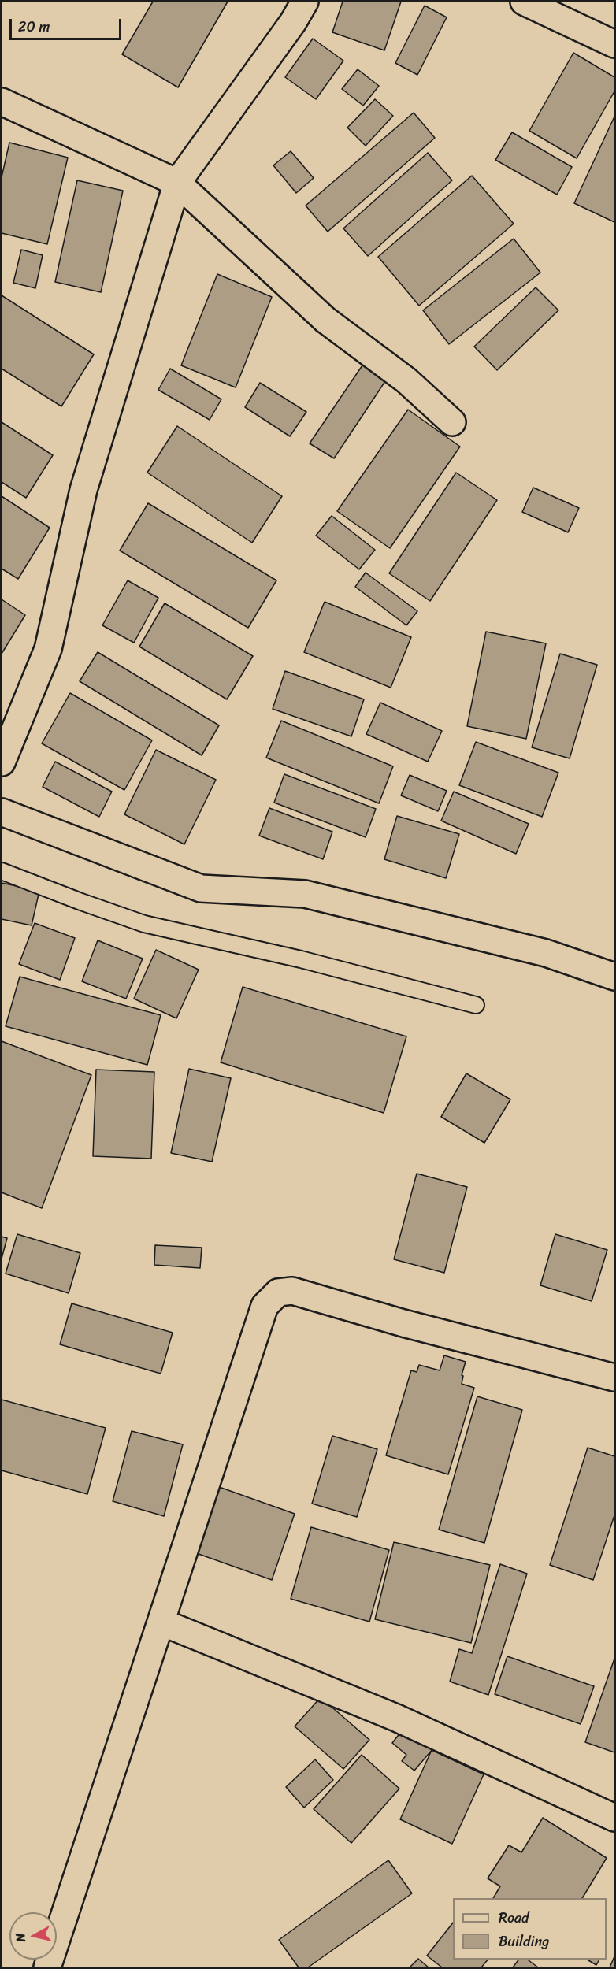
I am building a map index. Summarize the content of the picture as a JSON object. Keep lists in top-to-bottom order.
{
  "legend": ["Road", "Building"],
  "scale_bar": "20 m",
  "north": "left"
}
